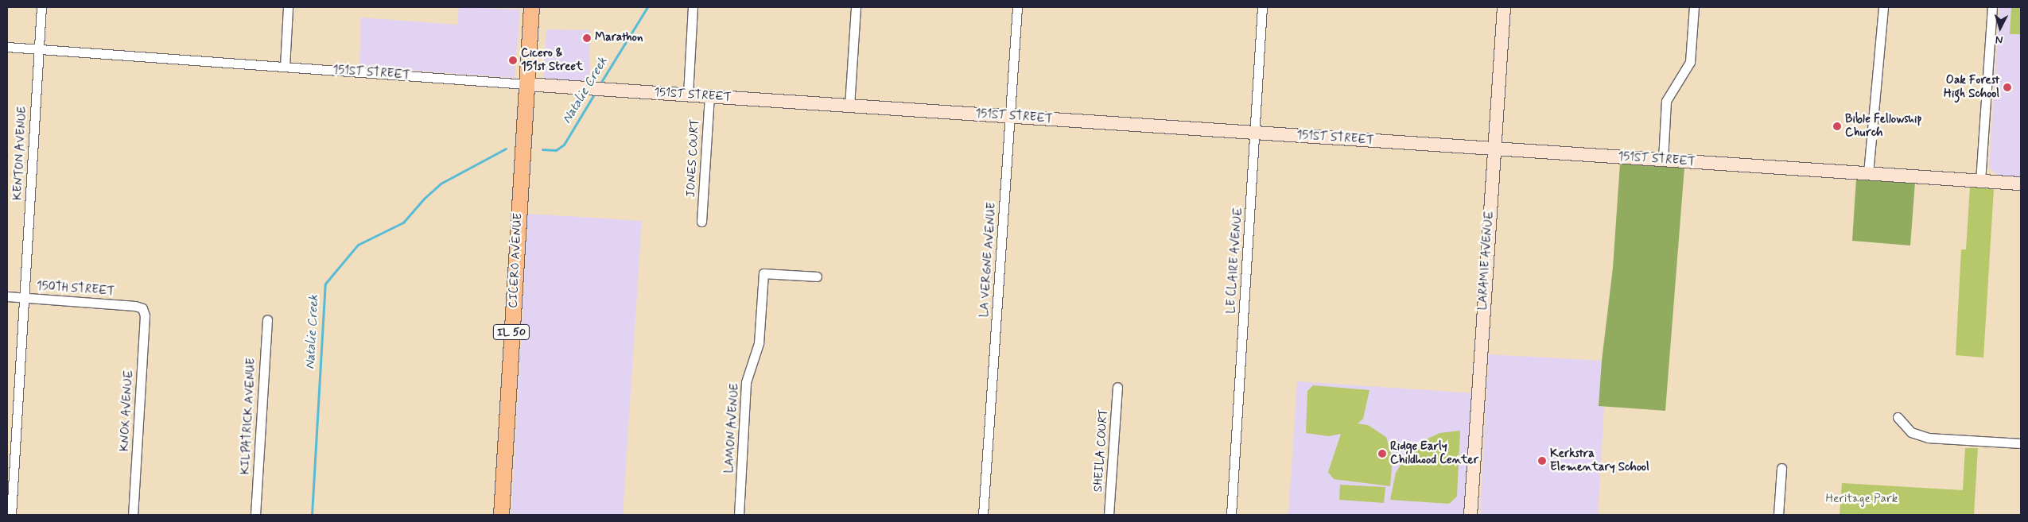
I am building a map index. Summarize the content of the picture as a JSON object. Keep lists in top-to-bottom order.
{
  "streets": {
    "main road": ["CICERO AVENUE", "IL 50"],
    "street": [
      "151ST STREET",
      "KENTON AVENUE",
      "JONES COURT",
      "LA VERGNE AVENUE",
      "LE CLAIRE AVENUE",
      "LARAMIE AVENUE",
      "150TH STREET",
      "KNOX AVENUE",
      "KILPATRICK AVENUE",
      "LAMON AVENUE",
      "SHEILA COURT"
    ]
  },
  "crossings": [
    ["151ST STREET", "KENTON AVENUE"],
    ["151ST STREET", "JONES COURT"],
    ["151ST STREET", "LA VERGNE AVENUE"],
    ["151ST STREET", "CICERO AVENUE"],
    ["151ST STREET", "LE CLAIRE AVENUE"],
    ["151ST STREET", "LARAMIE AVENUE"],
    ["KENTON AVENUE", "150TH STREET"],
    ["150TH STREET", "KNOX AVENUE"]
  ],
  "water": ["Natalie Creek"],
  "parks": ["Heritage Park"],
  "places": [
    "Marathon",
    "Cicero & 151st Street",
    "Oak Forest High School",
    "Bible Fellowship Church",
    "Ridge Early Childhood Center",
    "Kerkstra Elementary School"
  ],
  "north": "bottom"
}
